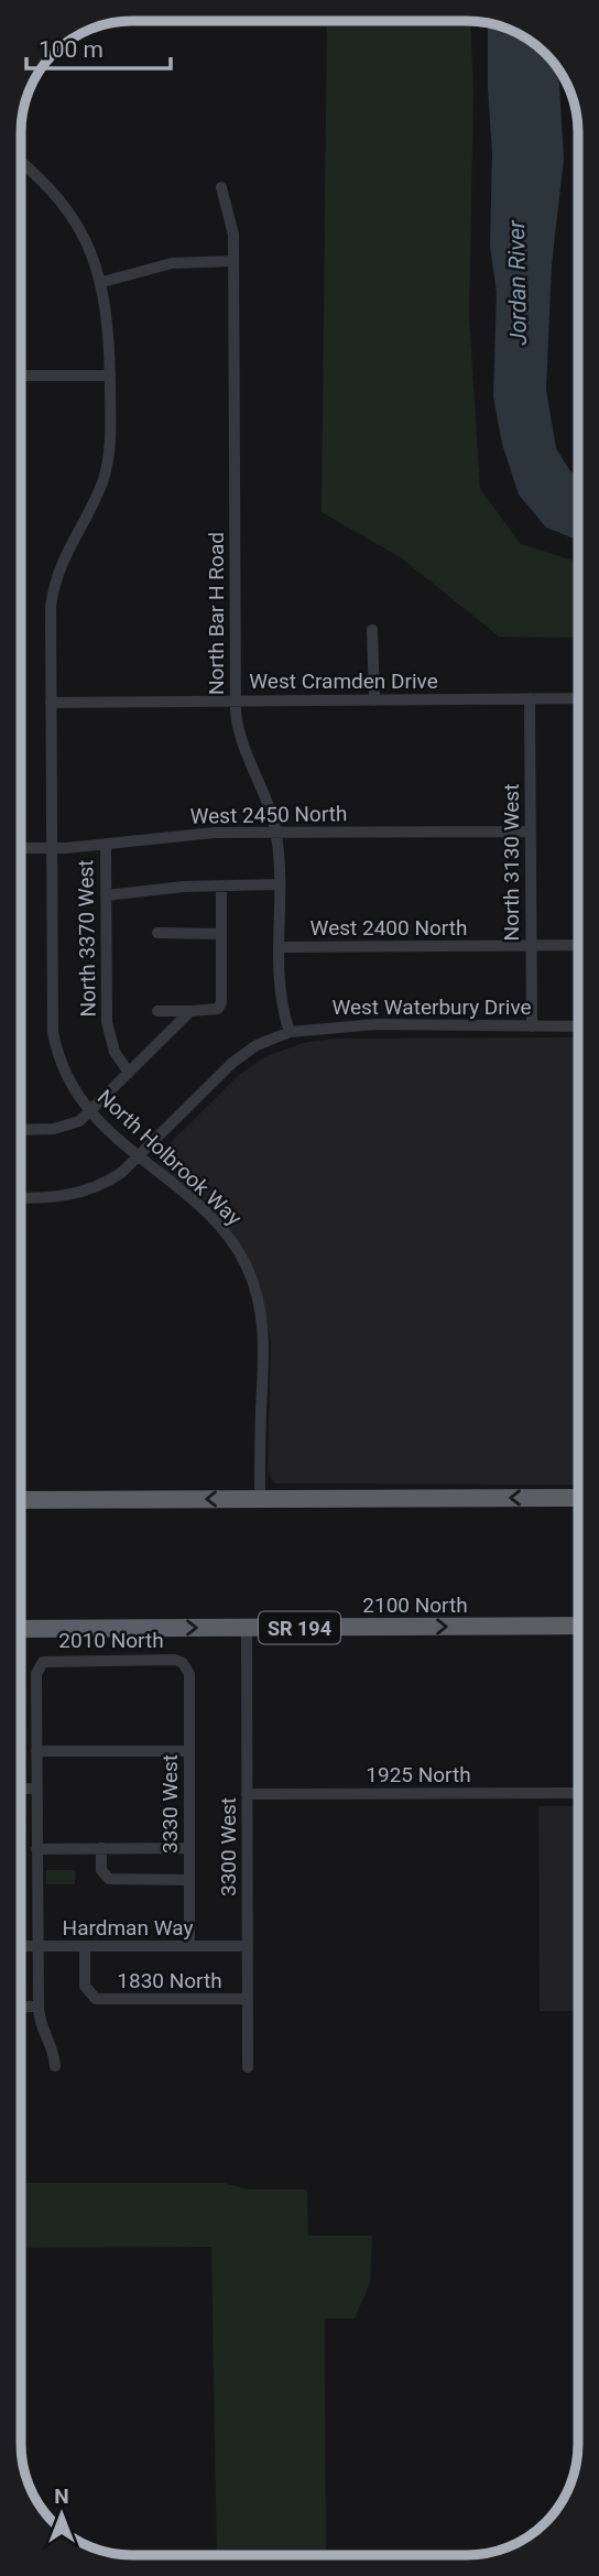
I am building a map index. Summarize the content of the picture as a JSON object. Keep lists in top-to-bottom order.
{
  "streets": {
    "highway": ["2100 North", "SR 194"],
    "street": [
      "North Bar H Road",
      "West Cramden Drive",
      "West 2450 North",
      "North 3130 West",
      "West 2400 North",
      "North 3370 West",
      "West Waterbury Drive",
      "North Holbrook Way",
      "2010 North",
      "1925 North",
      "3330 West",
      "3300 West",
      "Hardman Way",
      "1830 North"
    ]
  },
  "crossings": [
    ["North Bar H Road", "West Cramden Drive"],
    ["North Bar H Road", "West 2450 North"],
    ["North Bar H Road", "West 2400 North"],
    ["North Bar H Road", "West Waterbury Drive"],
    ["West Cramden Drive", "North 3130 West"],
    ["West Cramden Drive", "North Holbrook Way"],
    ["West 2450 North", "North 3130 West"],
    ["West 2450 North", "North 3370 West"],
    ["West 2450 North", "North Holbrook Way"],
    ["North 3130 West", "West 2400 North"],
    ["North 3130 West", "West Waterbury Drive"],
    ["West Waterbury Drive", "North Holbrook Way"],
    ["2100 North", "3300 West"],
    ["2010 North", "3330 West"],
    ["1925 North", "3300 West"],
    ["3330 West", "Hardman Way"],
    ["3300 West", "Hardman Way"],
    ["3300 West", "1830 North"],
    ["Hardman Way", "1830 North"]
  ],
  "water": ["Jordan River"],
  "scale_bar": "100 m",
  "north": "top"
}
